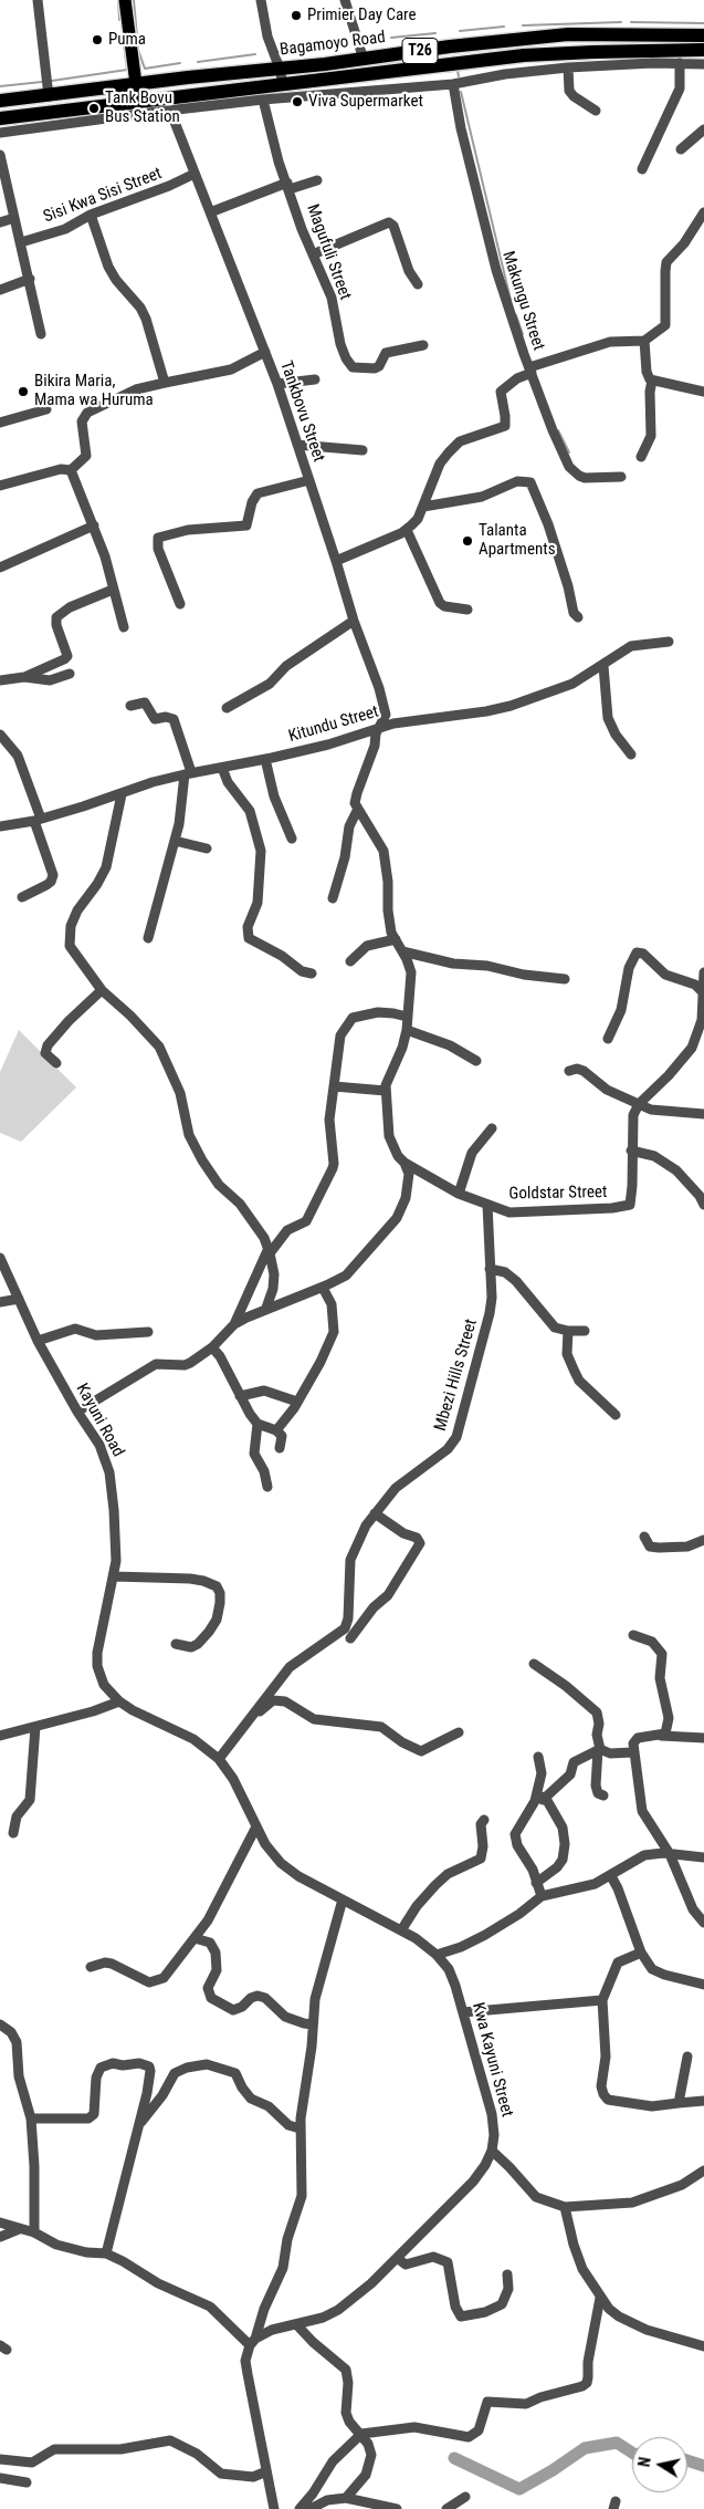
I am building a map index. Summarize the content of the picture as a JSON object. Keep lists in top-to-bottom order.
{
  "streets": {
    "highway": ["Bagamoyo Road", "T26"],
    "street": [
      "Sisi Kwa Sisi Street",
      "Magufuli Street",
      "Makungu Street",
      "Tankbovu Street",
      "Kitundu Street",
      "Goldstar Street",
      "Mbezi Hills Street",
      "Kayuni Road",
      "Kwa Kayuni Street"
    ]
  },
  "crossings": [
    ["Sisi Kwa Sisi Street", "Tankbovu Street"],
    ["Tankbovu Street", "Kitundu Street"],
    ["Goldstar Street", "Mbezi Hills Street"],
    ["Mbezi Hills Street", "Kwa Kayuni Street"],
    ["Kayuni Road", "Kwa Kayuni Street"]
  ],
  "places": [
    "Primier Day Care",
    "Puma",
    "Viva Supermarket",
    "Tank Bovu Bus Station",
    "Bikira Maria, Mama wa Huruma",
    "Talanta Apartments"
  ],
  "north": "left"
}
